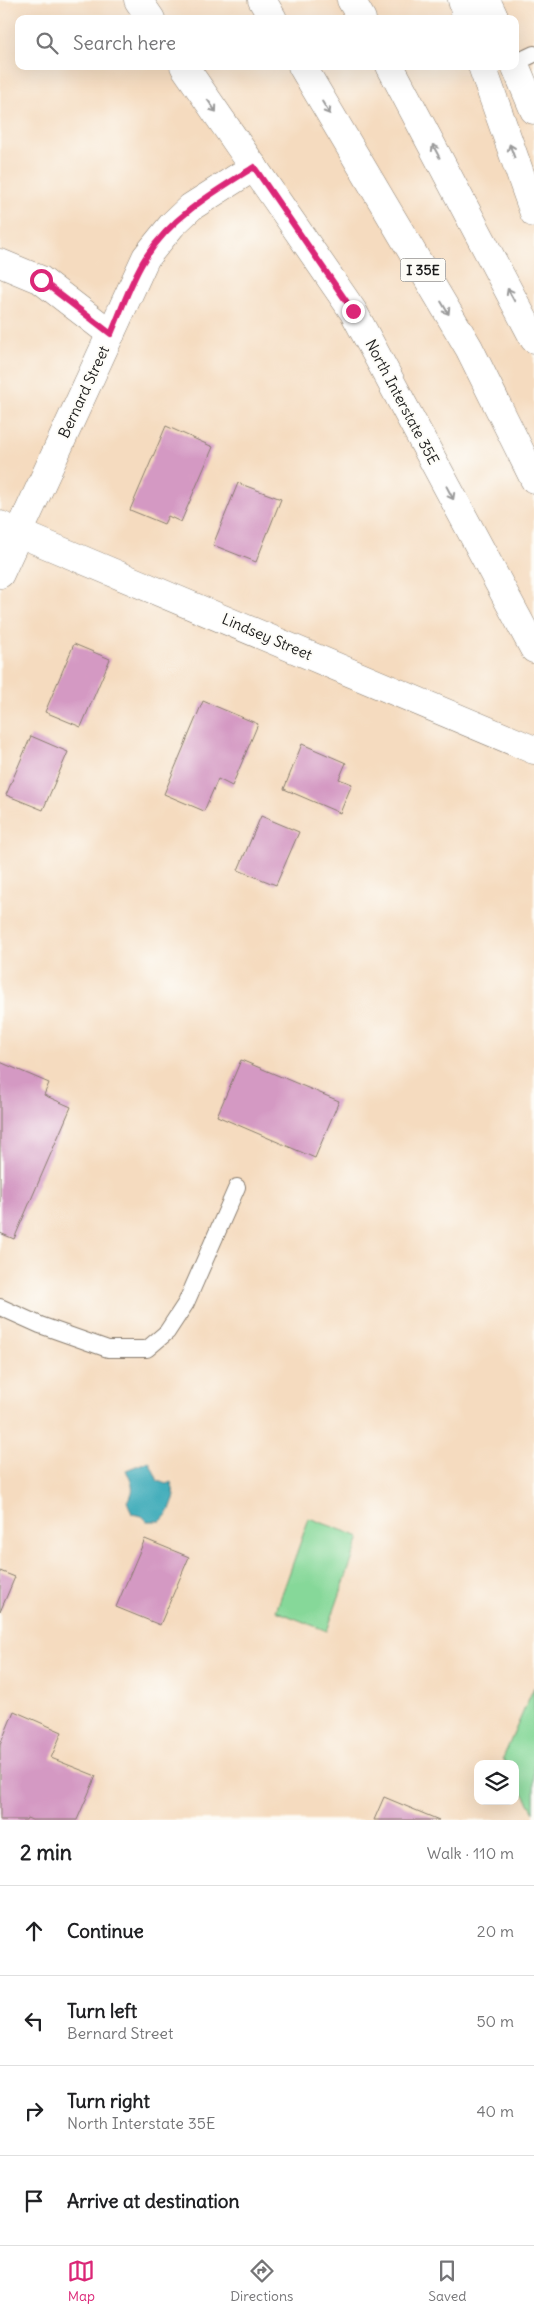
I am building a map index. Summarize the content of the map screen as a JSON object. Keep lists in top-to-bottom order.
{
  "streets": {
    "main road": [
      "I 35E",
      "Bernard Street",
      "North Interstate 35E",
      "Lindsey Street"
    ]
  },
  "crossings": [
    ["Bernard Street", "North Interstate 35E"],
    ["Bernard Street", "Lindsey Street"]
  ],
  "page": {
    "search": "Search here",
    "heading": ["2 min", "Walk · 110 m"],
    "list": [
      ["Continue", "20 m"],
      ["Turn left", "Bernard Street", "50 m"],
      ["Turn right", "North Interstate 35E", "40 m"],
      "Arrive at destination"
    ],
    "nav": ["Map", "Directions", "Saved"]
  }
}
